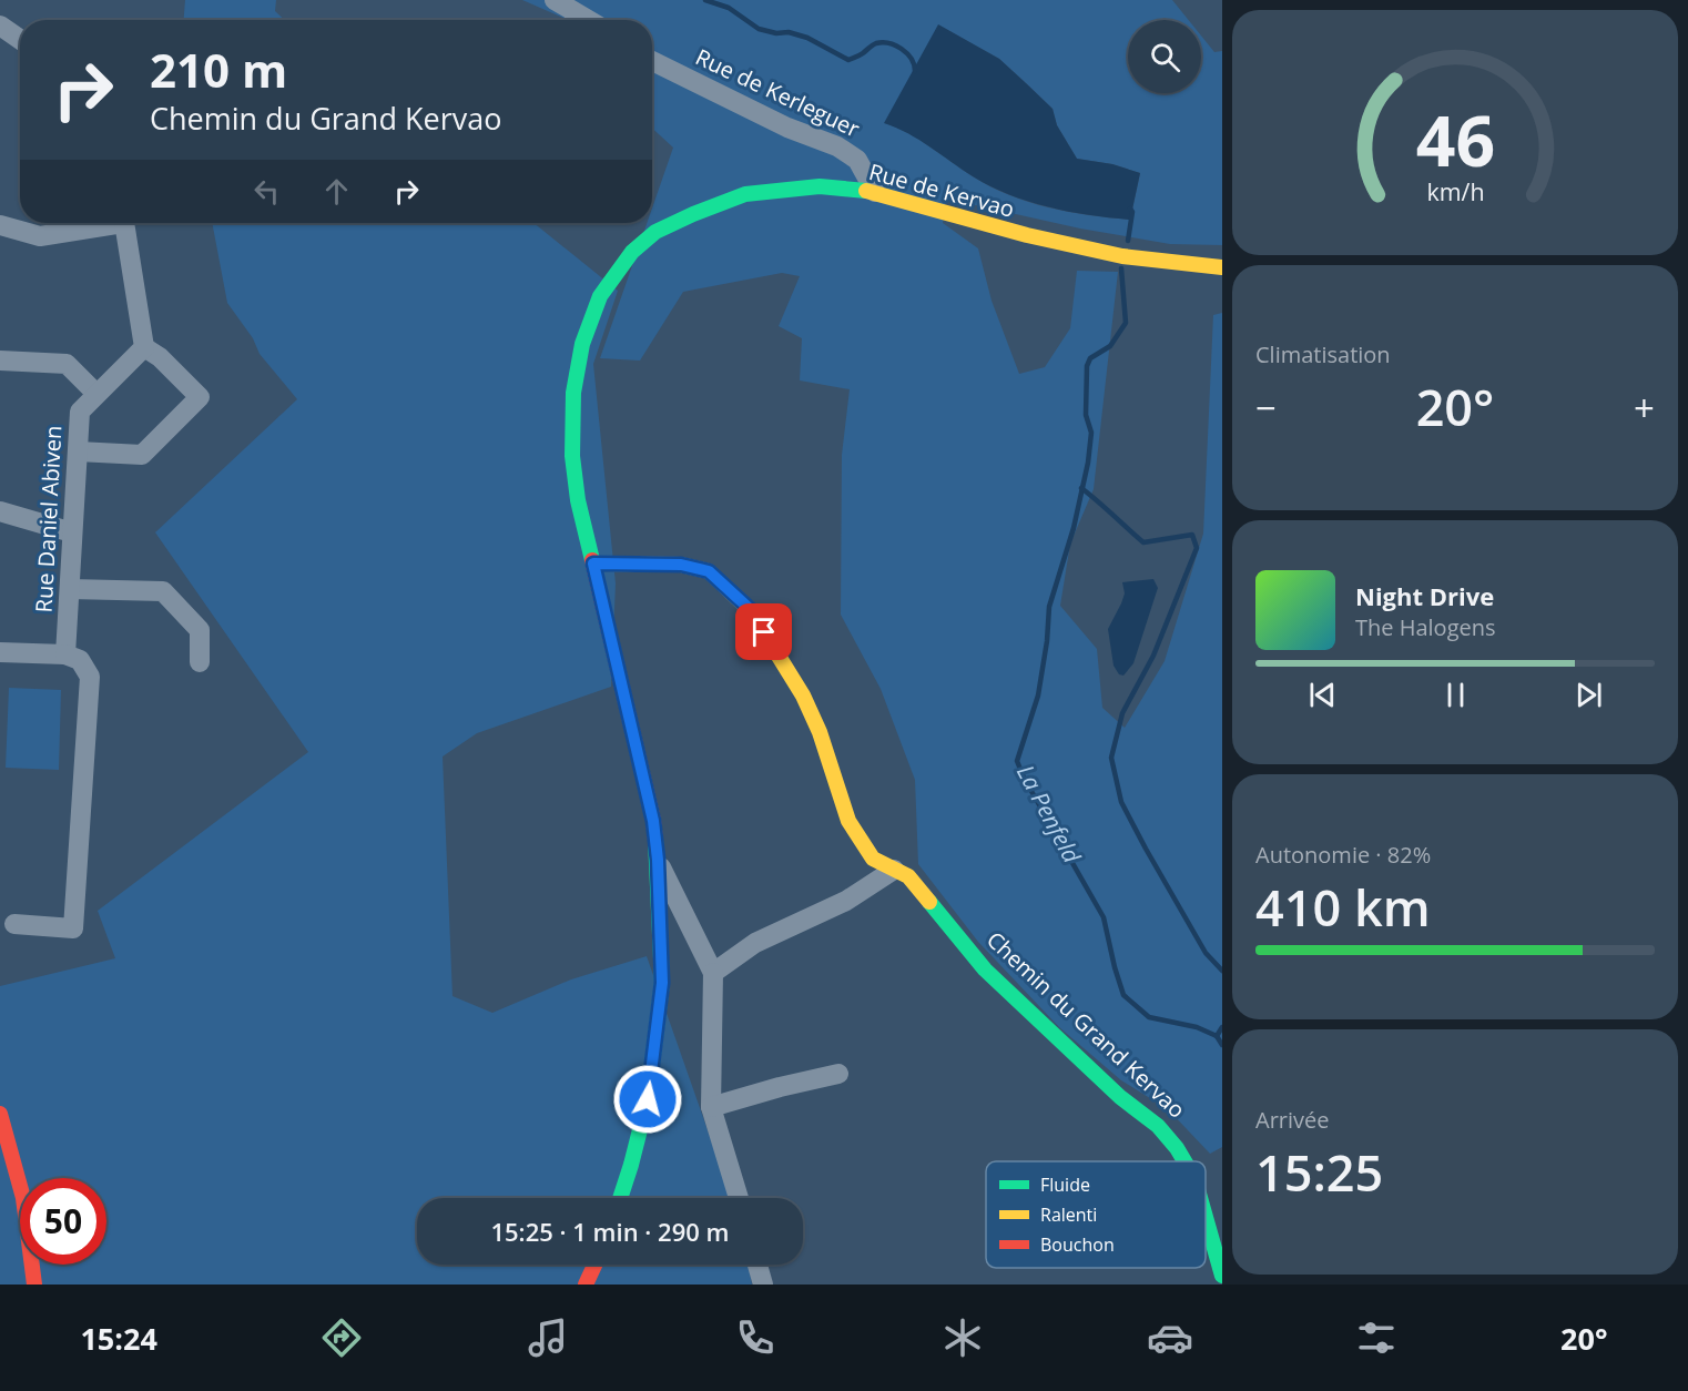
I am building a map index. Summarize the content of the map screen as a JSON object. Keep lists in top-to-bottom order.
{
  "streets": {
    "main road": ["Rue de Kervao", "Chemin du Grand Kervao"],
    "street": ["Rue de Kerleguer", "Rue Daniel Abiven"]
  },
  "crossings": [
    ["Rue de Kerleguer", "Rue de Kervao"],
    ["Rue de Kervao", "Chemin du Grand Kervao"]
  ],
  "water": ["La Penfeld"],
  "legend": ["Fluide", "Ralenti", "Bouchon"],
  "page": {
    "turn": ["210 m", "Chemin du Grand Kervao"],
    "tile": [
      "Climatisation",
      ["Autonomie · 82%", "410 km"],
      ["Arrivée", "15:25"]
    ],
    "heat": ["−", "20°", "+"],
    "song": ["Night Drive", "The Halogens"],
    "limit": "50",
    "trip": "15:25 · 1 min · 290 m",
    "tabs": ["15:24", "20°"],
    "gauge": ["46", "km/h"]
  }
}
